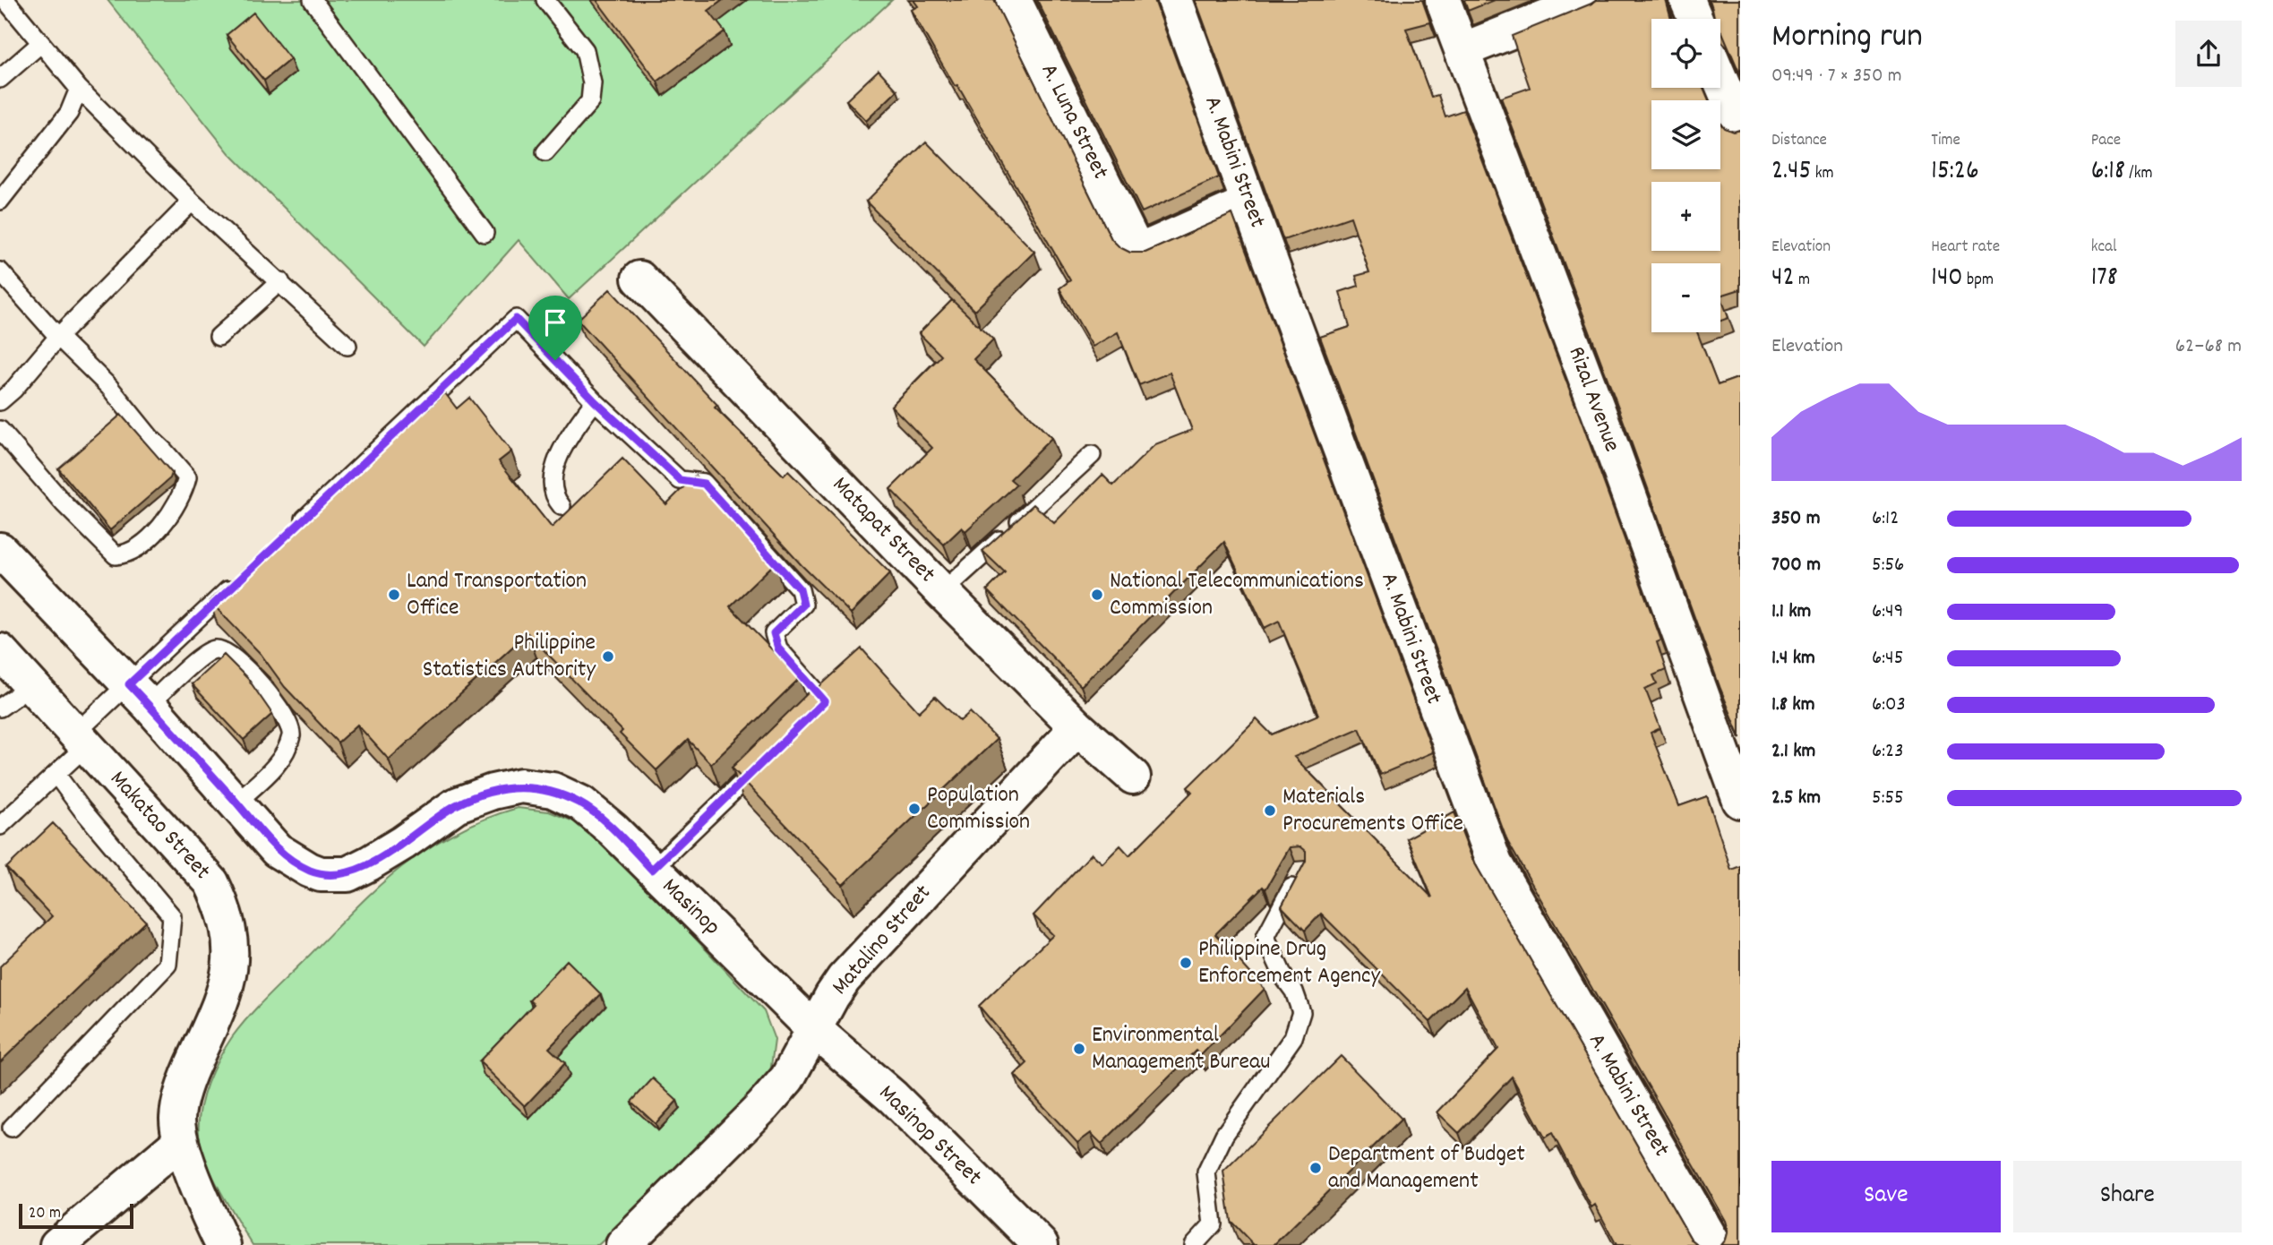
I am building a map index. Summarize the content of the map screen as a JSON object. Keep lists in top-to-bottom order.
{
  "streets": {
    "street": [
      "A. Luna Street",
      "A. Mabini Street",
      "Rizal Avenue",
      "Matapat Street",
      "Makatao Street",
      "Masinop",
      "Matalino Street",
      "Masinop Street"
    ]
  },
  "crossings": [
    ["A. Luna Street", "A. Mabini Street"],
    ["Matapat Street", "Matalino Street"],
    ["Masinop", "Matalino Street"],
    ["Masinop", "Masinop Street"],
    ["Matalino Street", "Masinop Street"]
  ],
  "places": [
    "Land Transportation Office",
    "National Telecommunications Commission",
    "Philippine Statistics Authority",
    "Population Commission",
    "Materials Procurements Office",
    "Philippine Drug Enforcement Agency",
    "Environmental Management Bureau",
    "Department of Budget and Management"
  ],
  "scale_bar": "20 m",
  "page": {
    "heading": ["Morning run", "09:49 · 7 × 350 m"],
    "map_buttons": ["+", "−"],
    "stats": [
      ["Distance", "2.45 km"],
      ["Time", "15:26"],
      ["Pace", "6:18 /km"],
      ["Elevation", "42 m"],
      ["Heart rate", "140 bpm"],
      ["kcal", "178"]
    ],
    "chart": ["Elevation", "62–68 m"],
    "list": [
      {
        "name": "350 m",
        "note": "6:12"
      },
      {
        "name": "700 m",
        "note": "5:56"
      },
      {
        "name": "1.1 km",
        "note": "6:49"
      },
      {
        "name": "1.4 km",
        "note": "6:45"
      },
      {
        "name": "1.8 km",
        "note": "6:03"
      },
      {
        "name": "2.1 km",
        "note": "6:23"
      },
      {
        "name": "2.5 km",
        "note": "5:55"
      }
    ],
    "buttons": ["Save", "Share"],
    "scale": "20 m"
  }
}
